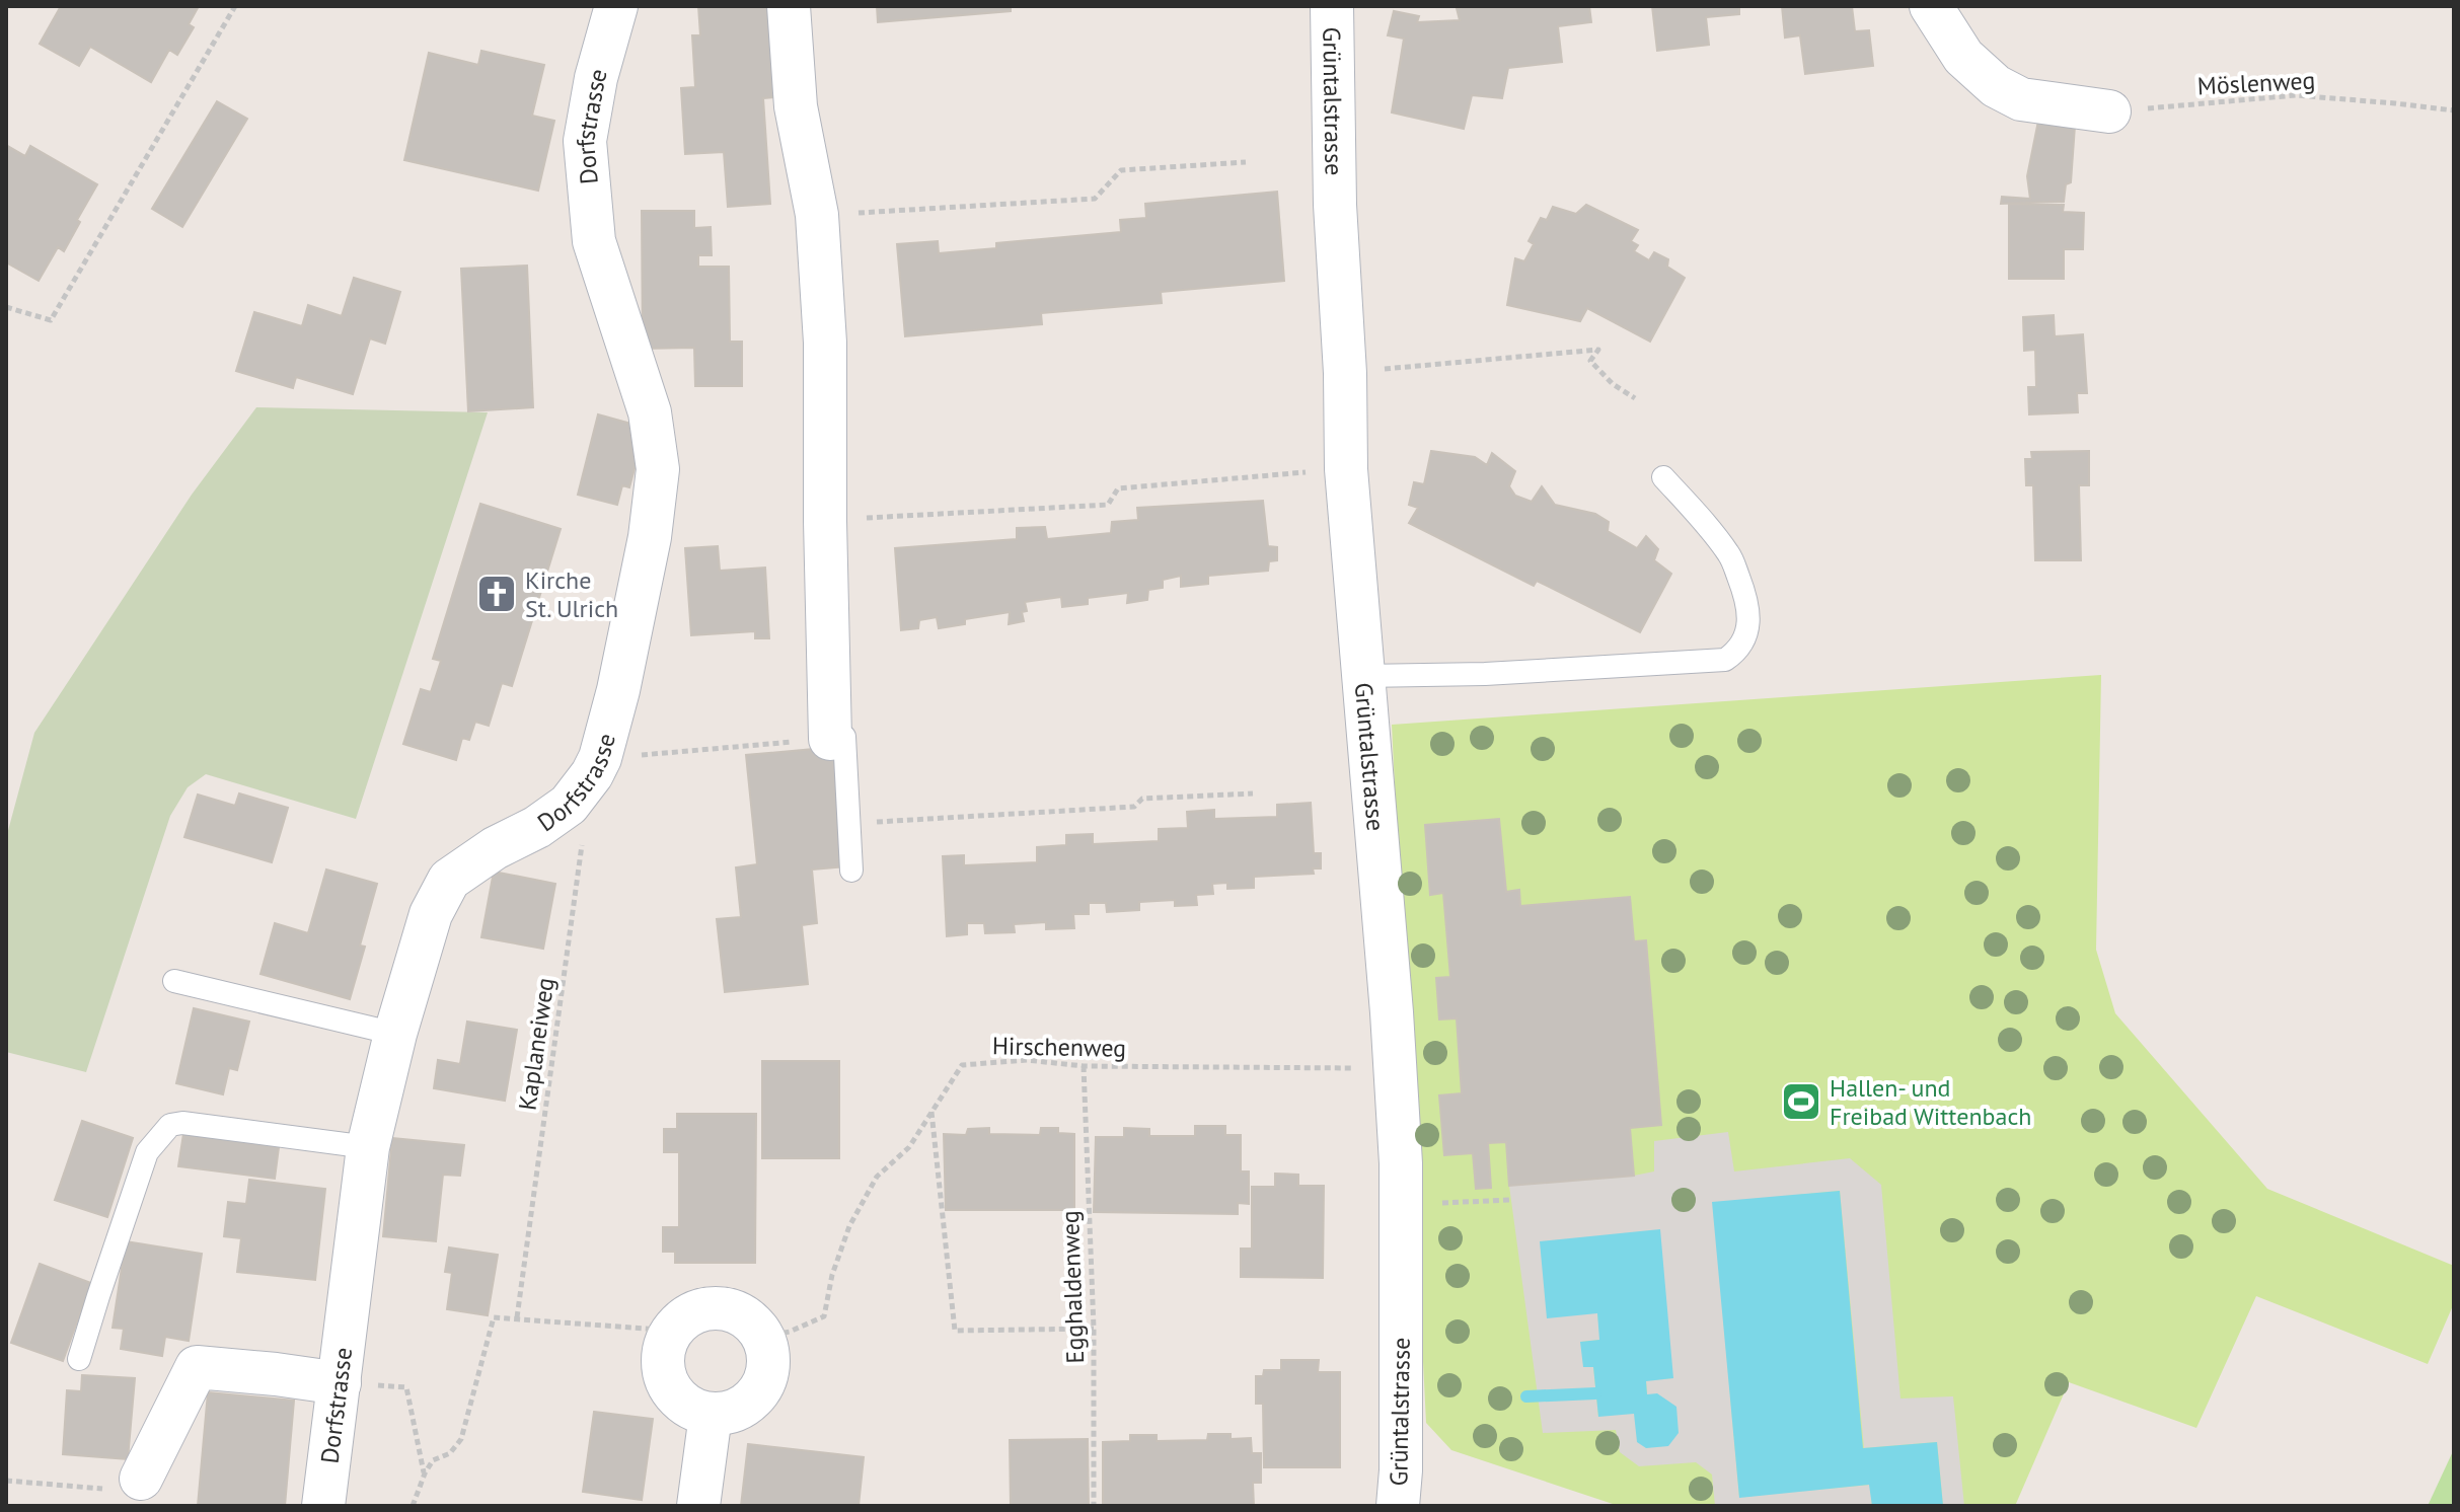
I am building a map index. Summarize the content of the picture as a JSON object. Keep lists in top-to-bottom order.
{
  "streets": {
    "street": ["Grüntalstrasse", "Dorfstrasse"],
    "path": [
      "Möslenweg",
      "Kaplaneiweg",
      "Hirschenweg",
      "Egghaldenweg"
    ]
  },
  "crossings": [
    ["Hirschenweg", "Egghaldenweg"]
  ],
  "places": {
    "church": ["Kirche St. Ulrich"],
    "sports": ["Hallen- und Freibad Wittenbach"]
  }
}
